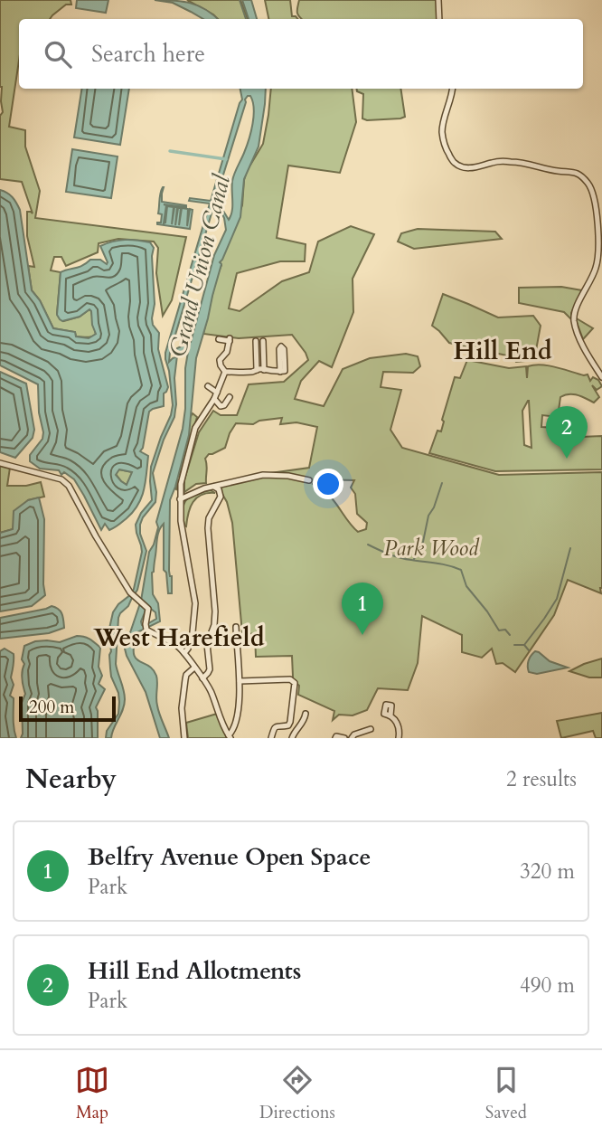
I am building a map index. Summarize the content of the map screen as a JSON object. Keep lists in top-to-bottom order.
{
  "districts": ["Hill End", "West Harefield"],
  "water": ["Grand Union Canal"],
  "parks": ["Park Wood"],
  "scale_bar": "200 m",
  "page": {
    "search": "Search here",
    "pins": ["2", "1"],
    "scale": "200 m",
    "heading": ["Nearby", "2 results"],
    "list": [
      {
        "mark": "1",
        "name": "Belfry Avenue Open Space",
        "note": "Park",
        "value": "320 m"
      },
      {
        "mark": "2",
        "name": "Hill End Allotments",
        "note": "Park",
        "value": "490 m"
      }
    ],
    "nav": ["Map", "Directions", "Saved"]
  }
}
